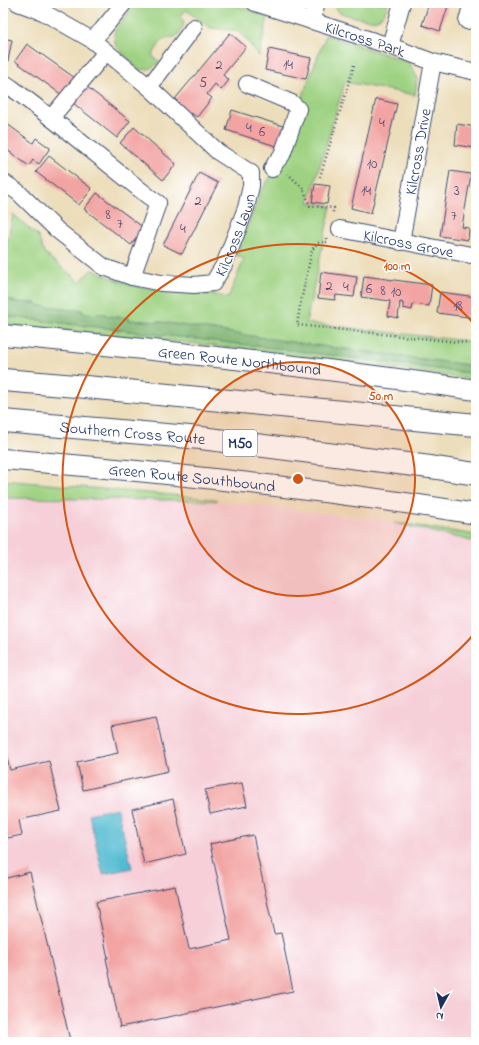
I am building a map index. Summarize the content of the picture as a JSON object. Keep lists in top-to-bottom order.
{
  "streets": {
    "highway": ["Southern Cross Route", "M50"],
    "main road": ["Green Route Northbound", "Green Route Southbound"],
    "street": [
      "Kilcross Park",
      "Kilcross Drive",
      "Kilcross Lawn",
      "Kilcross Grove"
    ]
  },
  "crossings": [
    ["Kilcross Park", "Kilcross Drive"],
    ["Kilcross Drive", "Kilcross Grove"]
  ],
  "house_numbers": [
    "2",
    "14",
    "5",
    "4",
    "4",
    "6",
    "10",
    "14",
    "3",
    "2",
    "8",
    "7",
    "7",
    "4",
    "2",
    "4",
    "6",
    "8",
    "10",
    "18"
  ],
  "north": "bottom",
  "rings": ["100 m", "50 m"]
}
